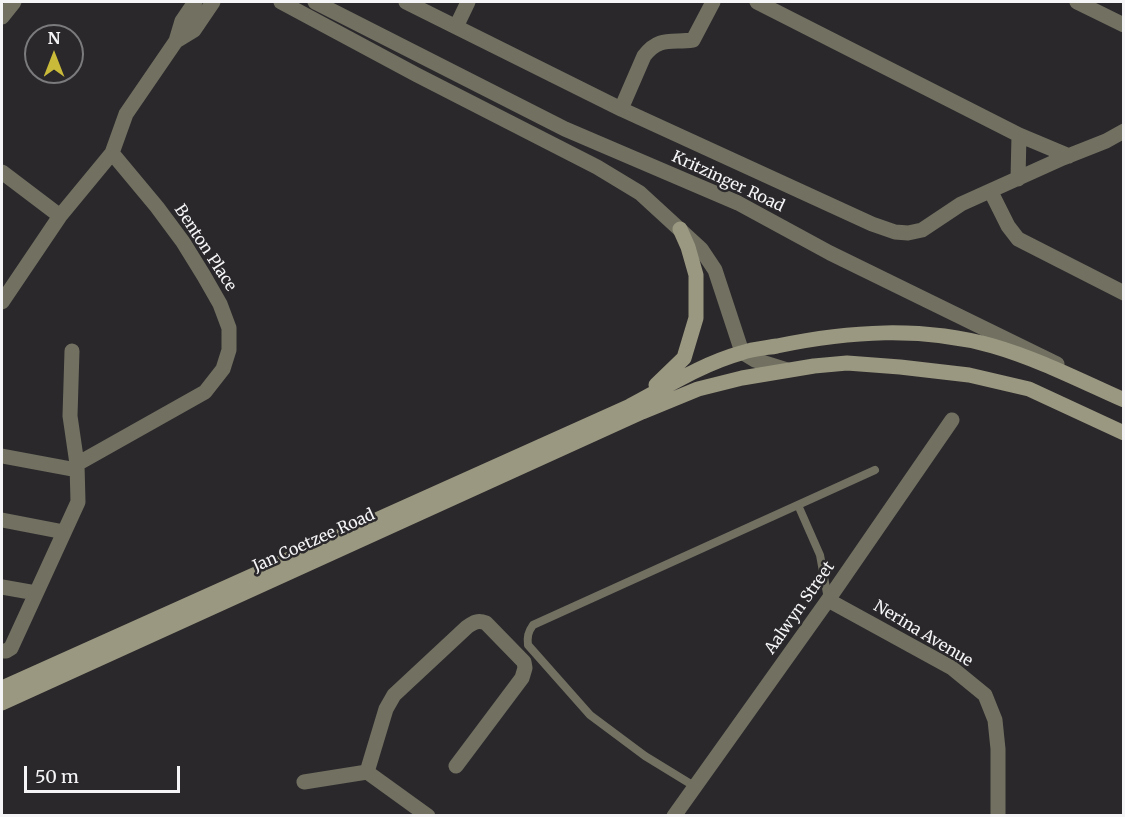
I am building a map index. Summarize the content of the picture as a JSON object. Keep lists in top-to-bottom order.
{
  "streets": {
    "main road": ["Kritzinger Road", "Jan Coetzee Road"],
    "street": ["Benton Place", "Aalwyn Street", "Nerina Avenue"]
  },
  "crossings": [
    ["Kritzinger Road", "Jan Coetzee Road"],
    ["Aalwyn Street", "Nerina Avenue"]
  ],
  "scale_bar": "50 m",
  "north": "top"
}
